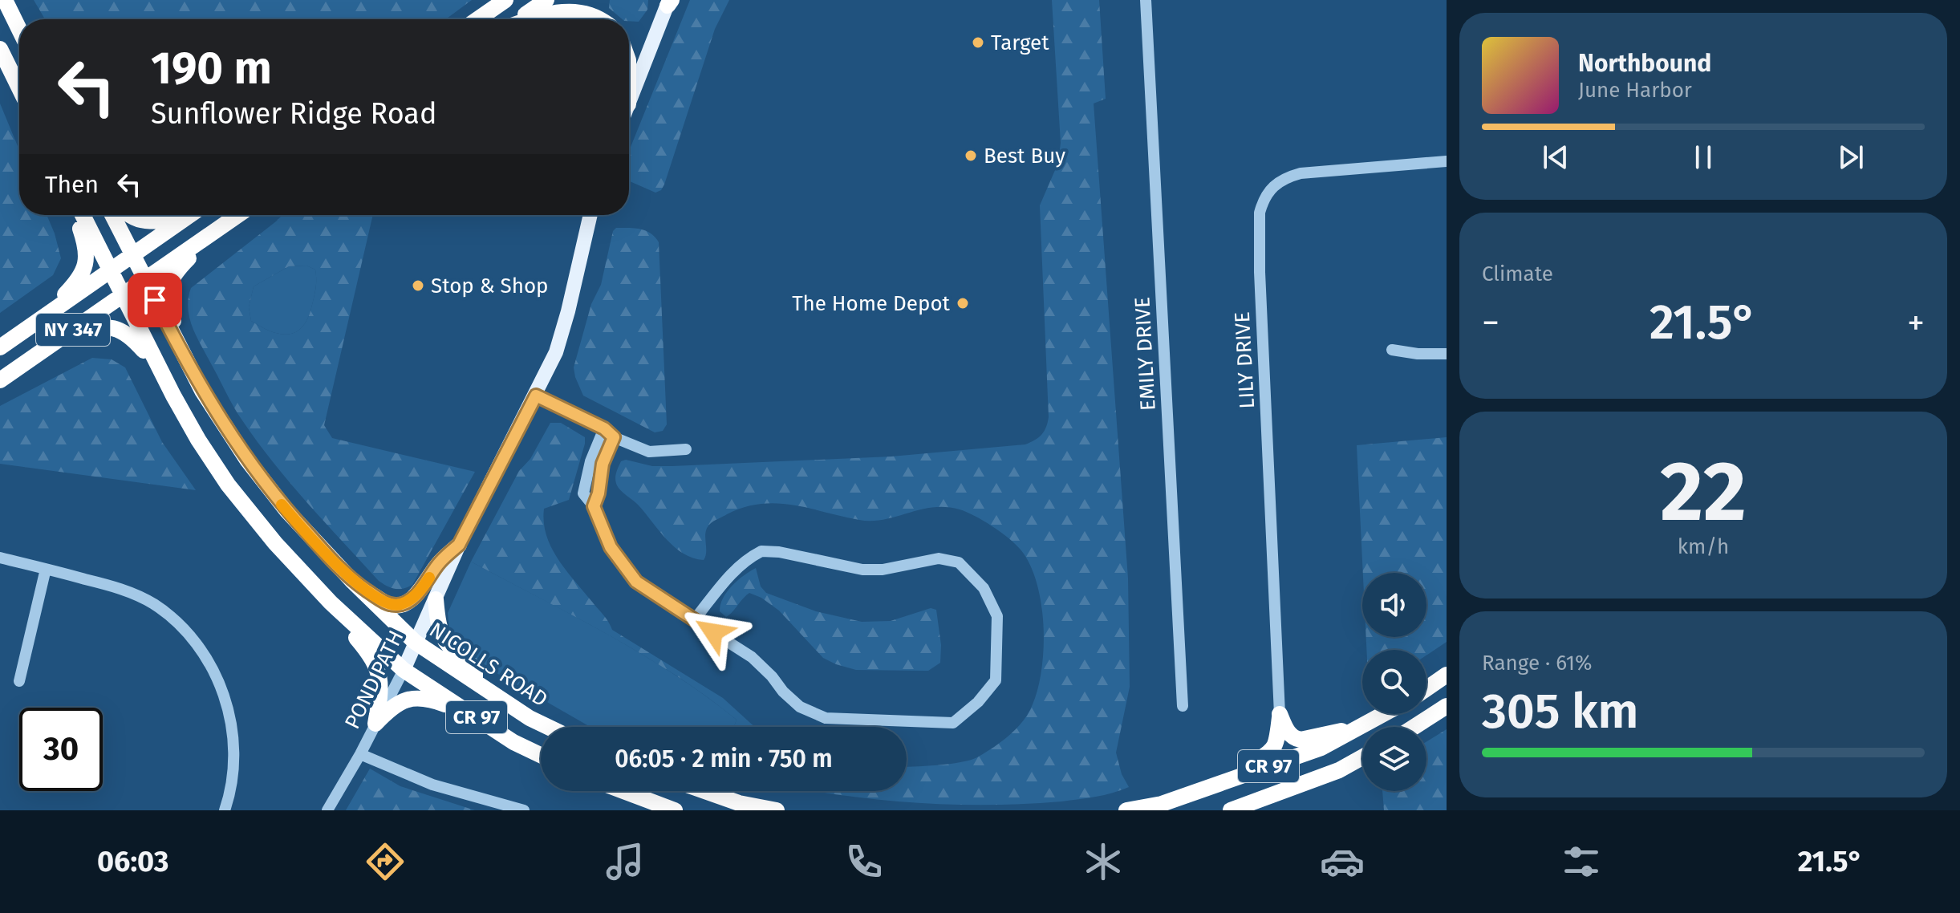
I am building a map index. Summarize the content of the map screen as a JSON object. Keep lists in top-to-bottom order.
{
  "streets": {
    "highway": ["NY 347", "NICOLLS ROAD", "CR 97"],
    "main road": ["POND PATH"],
    "street": ["EMILY DRIVE", "LILY DRIVE"]
  },
  "crossings": [
    ["NY 347", "NICOLLS ROAD"],
    ["NY 347", "CR 97"],
    ["NICOLLS ROAD", "POND PATH"],
    ["POND PATH", "CR 97"]
  ],
  "places": [
    "Target",
    "Best Buy",
    "Stop & Shop",
    "The Home Depot"
  ],
  "page": {
    "turn": ["190 m", "Sunflower Ridge Road"],
    "song": ["Northbound", "June Harbor"],
    "then": "Then",
    "tile": [
      "Climate",
      ["22", "km/h"],
      ["Range · 61%", "305 km"]
    ],
    "heat": ["−", "21.5°", "+"],
    "limit": "30",
    "trip": "06:05 · 2 min · 750 m",
    "tabs": ["06:03", "21.5°"]
  }
}
